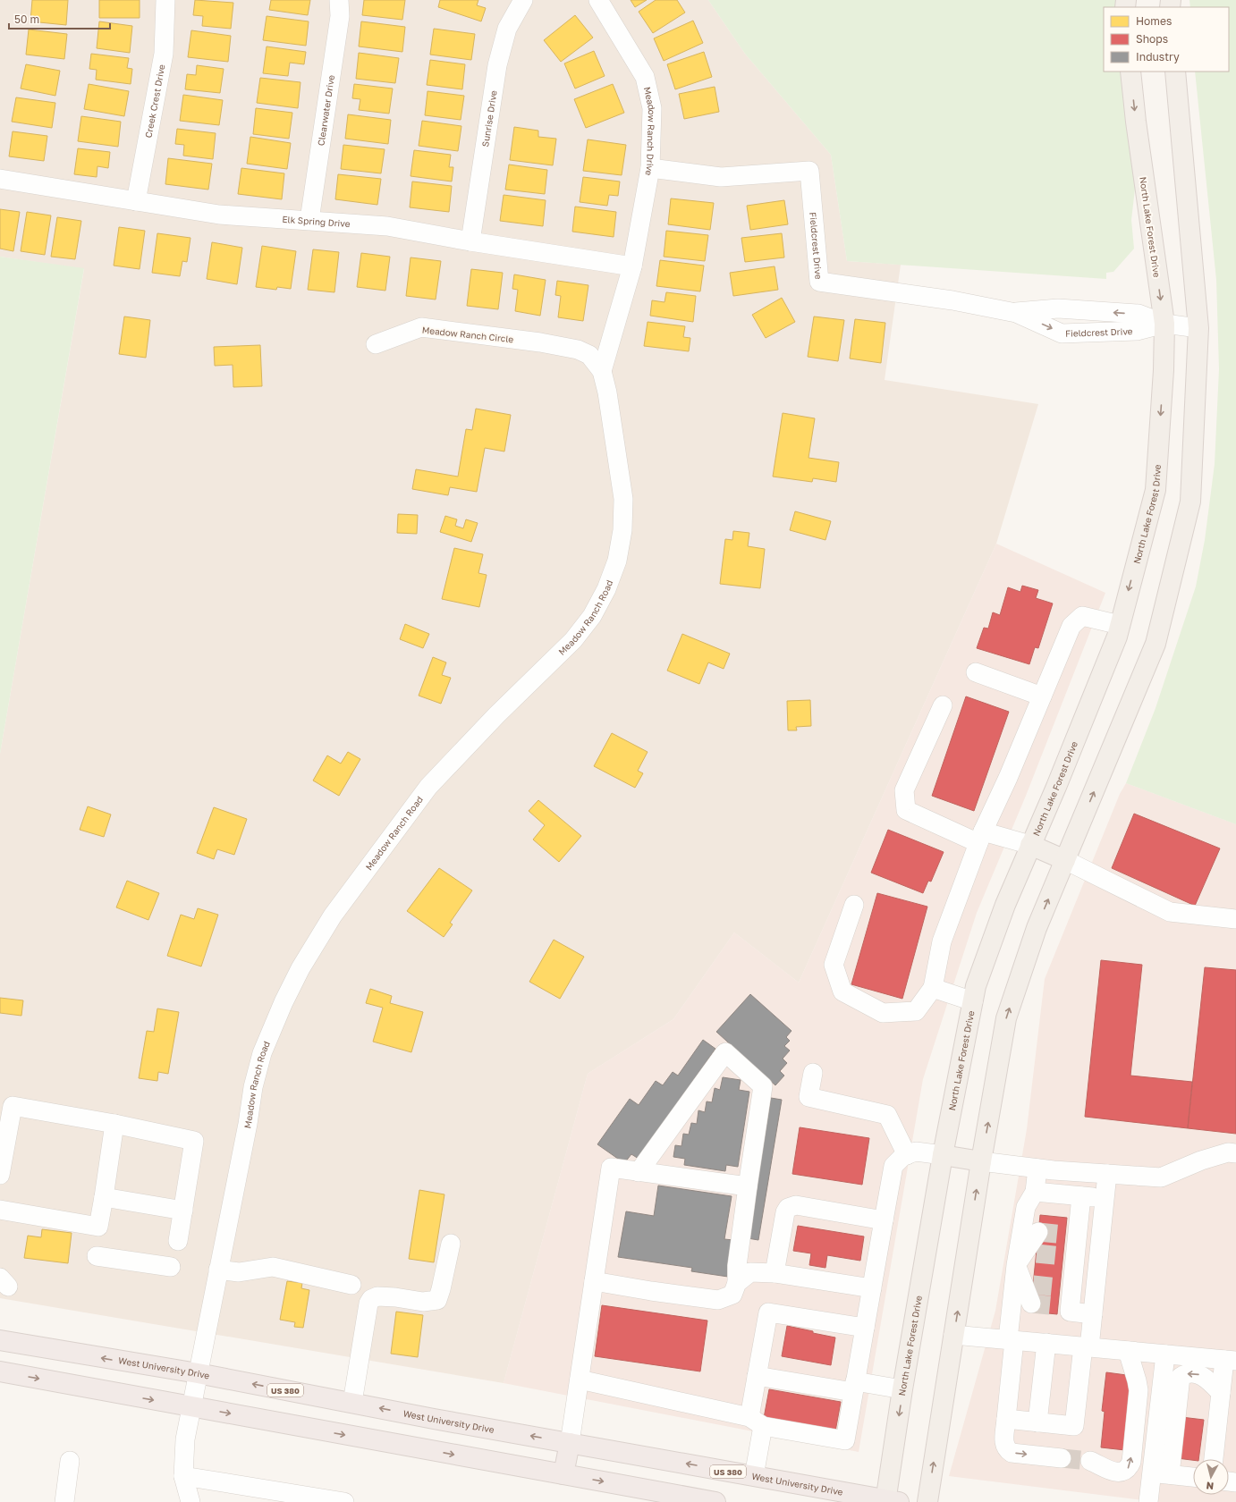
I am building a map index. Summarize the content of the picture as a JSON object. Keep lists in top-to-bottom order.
{
  "streets": {
    "highway": ["West University Drive", "US 380"],
    "main road": ["North Lake Forest Drive"],
    "street": [
      "Creek Crest Drive",
      "Clearwater Drive",
      "Sunrise Drive",
      "Meadow Ranch Drive",
      "Elk Spring Drive",
      "Fieldcrest Drive",
      "Meadow Ranch Circle",
      "Meadow Ranch Road"
    ]
  },
  "crossings": [
    ["Creek Crest Drive", "Elk Spring Drive"],
    ["Clearwater Drive", "Elk Spring Drive"],
    ["Sunrise Drive", "Elk Spring Drive"],
    ["Meadow Ranch Drive", "Elk Spring Drive"],
    ["Meadow Ranch Drive", "Fieldcrest Drive"],
    ["Meadow Ranch Drive", "Meadow Ranch Road"],
    ["North Lake Forest Drive", "Fieldcrest Drive"],
    ["North Lake Forest Drive", "West University Drive"],
    ["Meadow Ranch Circle", "Meadow Ranch Road"],
    ["Meadow Ranch Road", "West University Drive"]
  ],
  "legend": ["Homes", "Shops", "Industry"],
  "scale_bar": "50 m",
  "north": "bottom"
}
